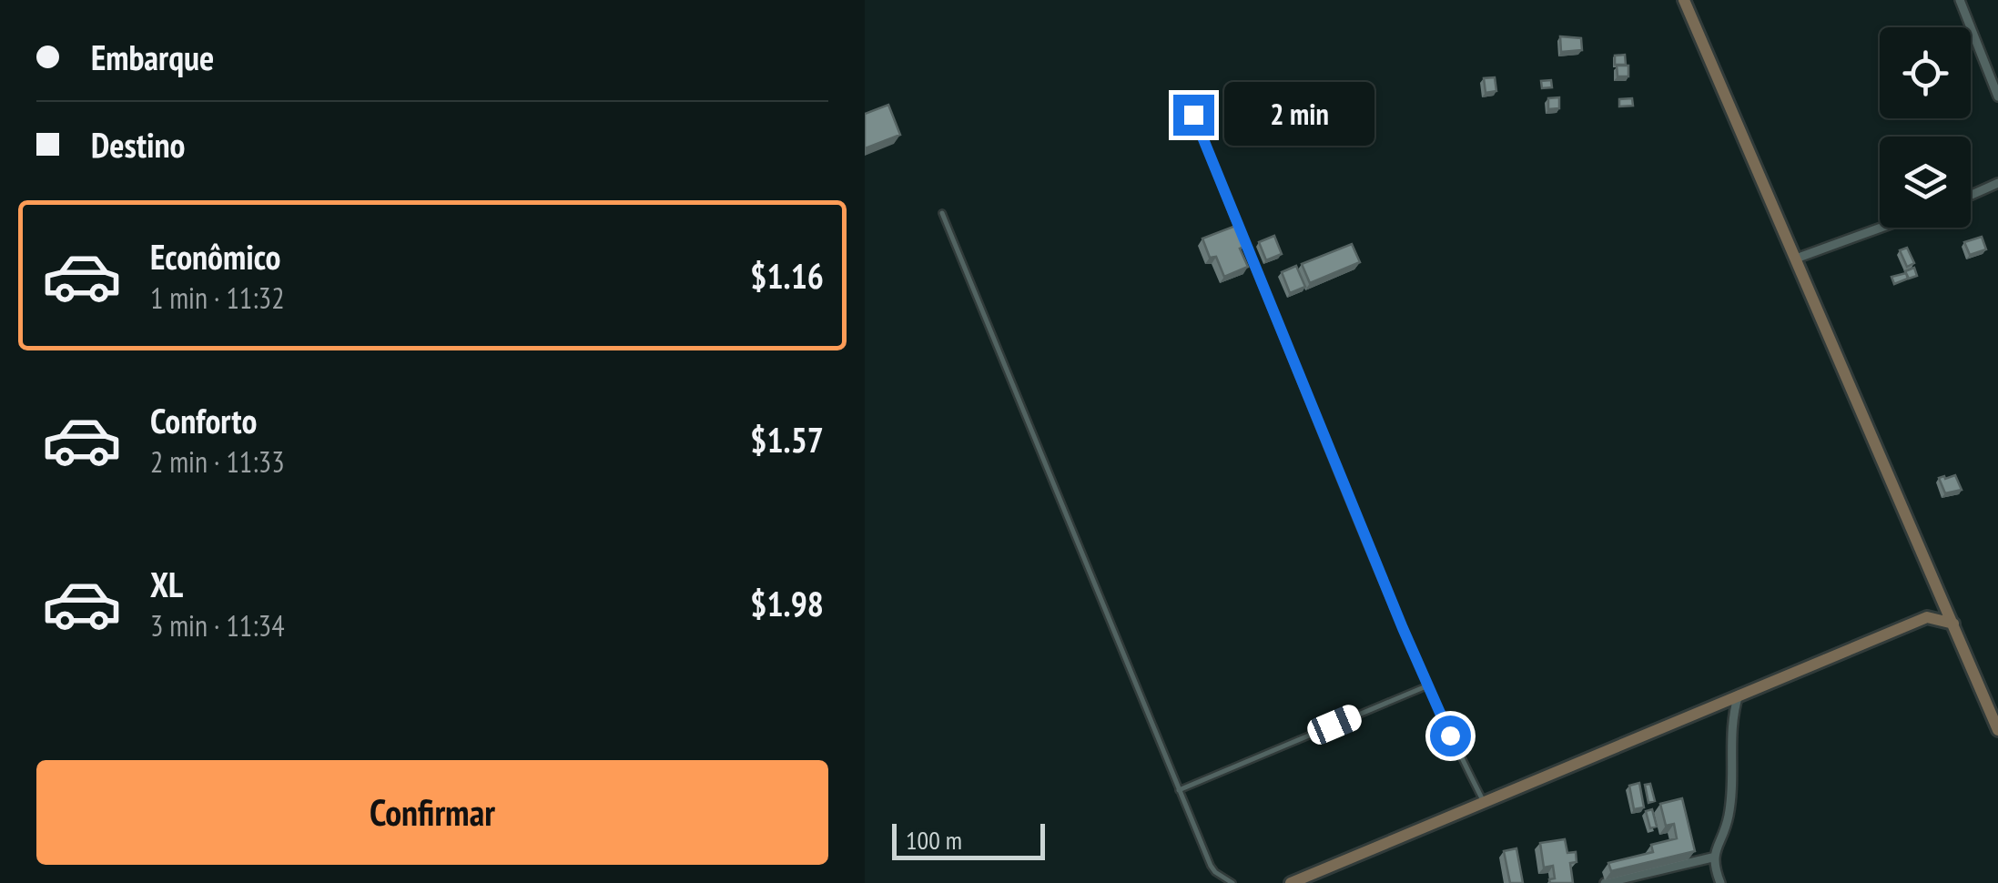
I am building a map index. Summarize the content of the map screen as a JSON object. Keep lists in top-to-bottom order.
{
  "scale_bar": "100 m",
  "page": {
    "banner": ["Embarque", "Destino"],
    "bubble": "2 min",
    "list": [
      {
        "name": "Econômico",
        "note": "1 min · 11:32",
        "value": "$1.16"
      },
      {
        "name": "Conforto",
        "note": "2 min · 11:33",
        "value": "$1.57"
      },
      {
        "name": "XL",
        "note": "3 min · 11:34",
        "value": "$1.98"
      }
    ],
    "buttons": "Confirmar",
    "scale": "100 m"
  }
}
